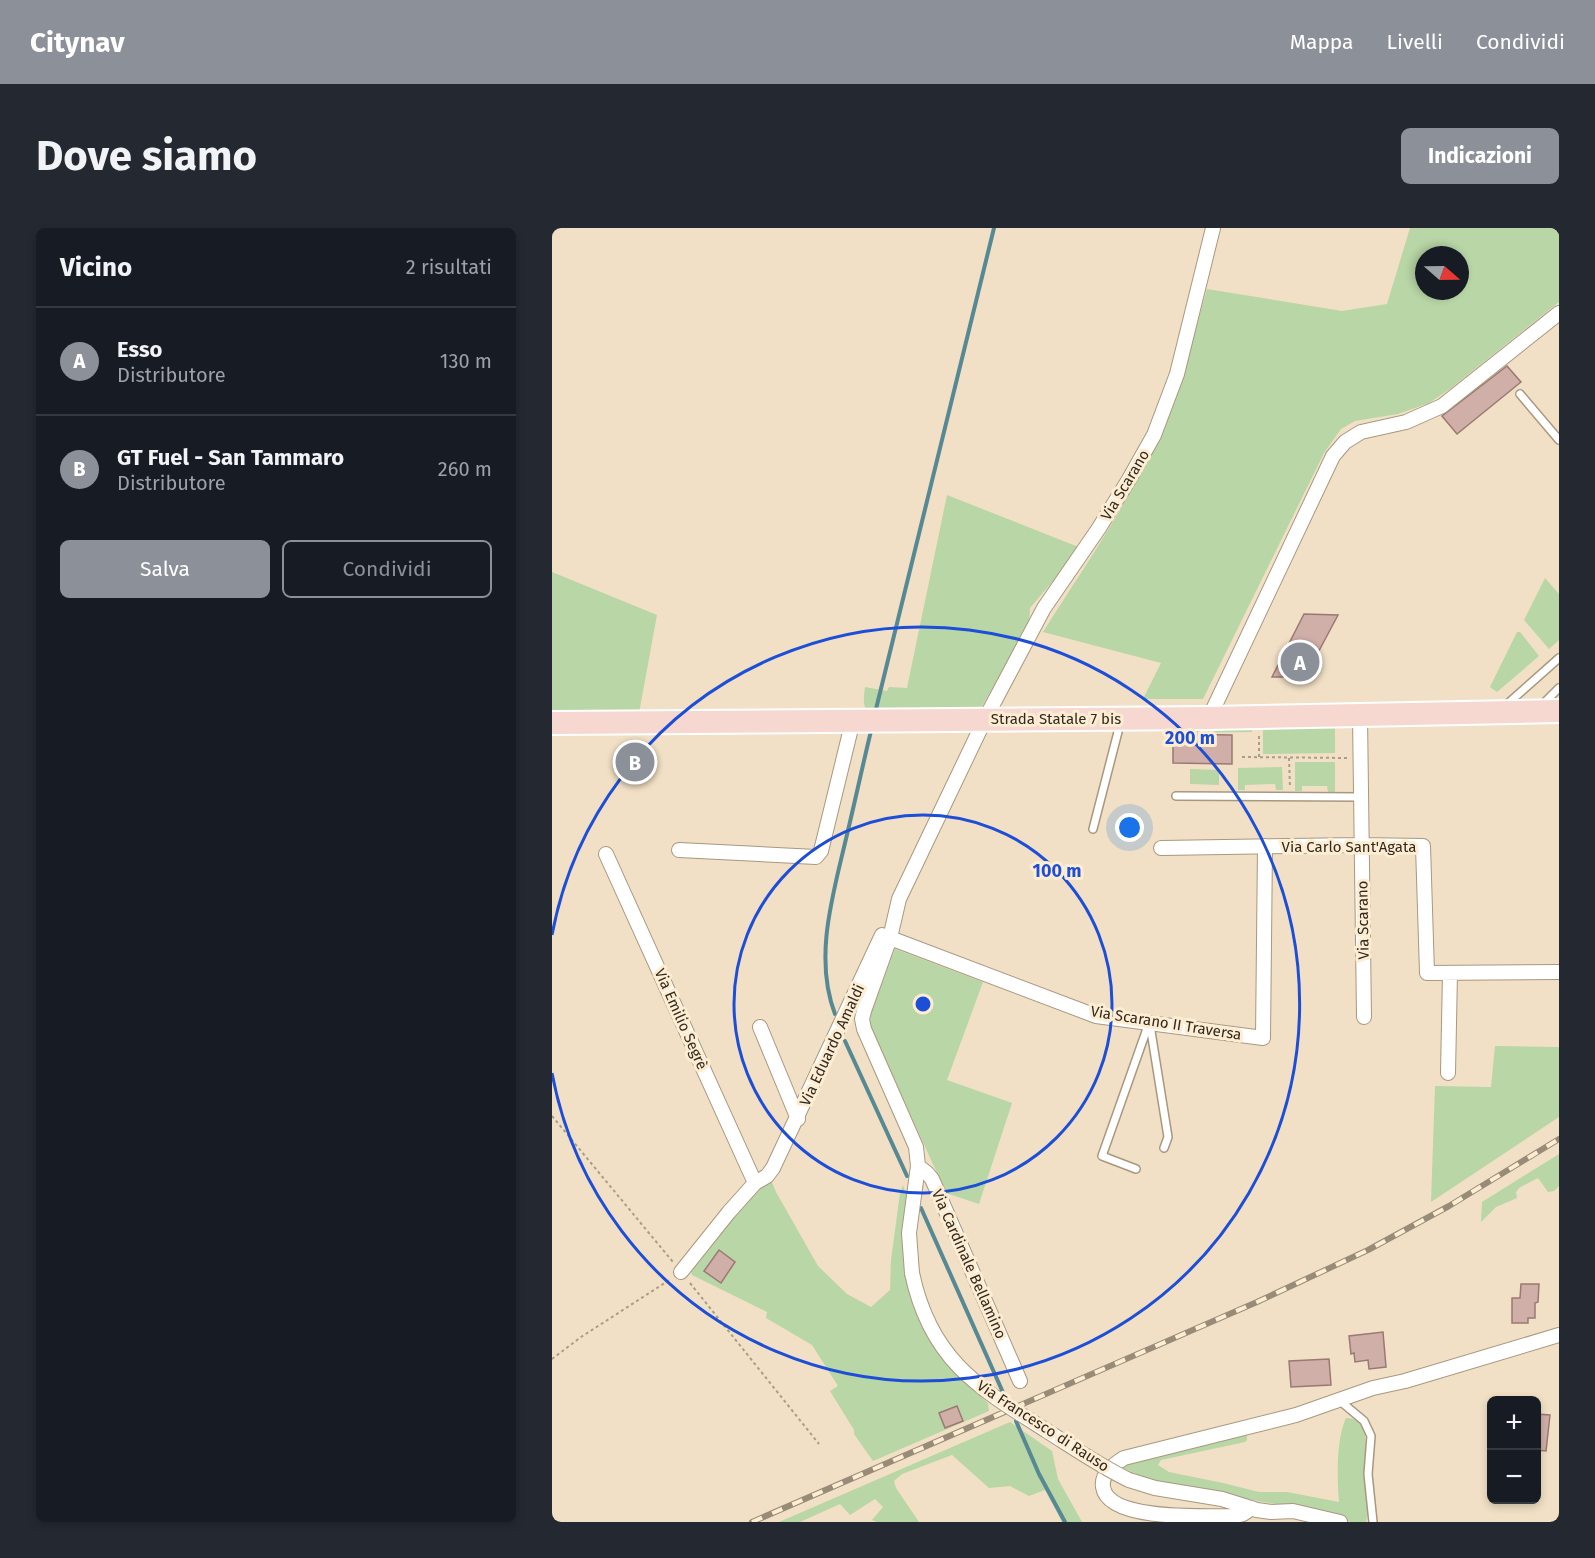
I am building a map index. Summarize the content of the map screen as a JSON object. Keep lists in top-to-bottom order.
{
  "streets": {
    "main road": ["Strada Statale 7 bis"],
    "street": [
      "Via Scarano",
      "Via Carlo Sant'Agata",
      "Via Emilio Segrè",
      "Via Scarano II Traversa",
      "Via Eduardo Amaldi",
      "Via Cardinale Bellamino",
      "Via Francesco di Rauso"
    ]
  },
  "crossings": [
    ["Via Scarano", "Strada Statale 7 bis"],
    ["Via Scarano", "Via Carlo Sant'Agata"],
    ["Via Scarano", "Via Cardinale Bellamino"],
    ["Strada Statale 7 bis", "Via Cardinale Bellamino"],
    ["Via Carlo Sant'Agata", "Via Scarano II Traversa"],
    ["Via Emilio Segrè", "Via Eduardo Amaldi"],
    ["Via Scarano II Traversa", "Via Cardinale Bellamino"],
    ["Via Eduardo Amaldi", "Via Cardinale Bellamino"],
    ["Via Cardinale Bellamino", "Via Francesco di Rauso"]
  ],
  "north": "right",
  "page": {
    "header": "Citynav",
    "nav": ["Mappa", "Livelli", "Condividi"],
    "buttons": [
      "Indicazioni",
      ["Salva", "Condividi"]
    ],
    "title": "Dove siamo",
    "heading": ["Vicino", "2 risultati"],
    "list": [
      {
        "mark": "A",
        "name": "Esso",
        "note": "Distributore",
        "value": "130 m"
      },
      {
        "mark": "B",
        "name": "GT Fuel - San Tammaro",
        "note": "Distributore",
        "value": "260 m"
      }
    ],
    "pins": ["A", "B"],
    "map_buttons": ["+", "−"]
  },
  "rings": ["200 m", "100 m"]
}
